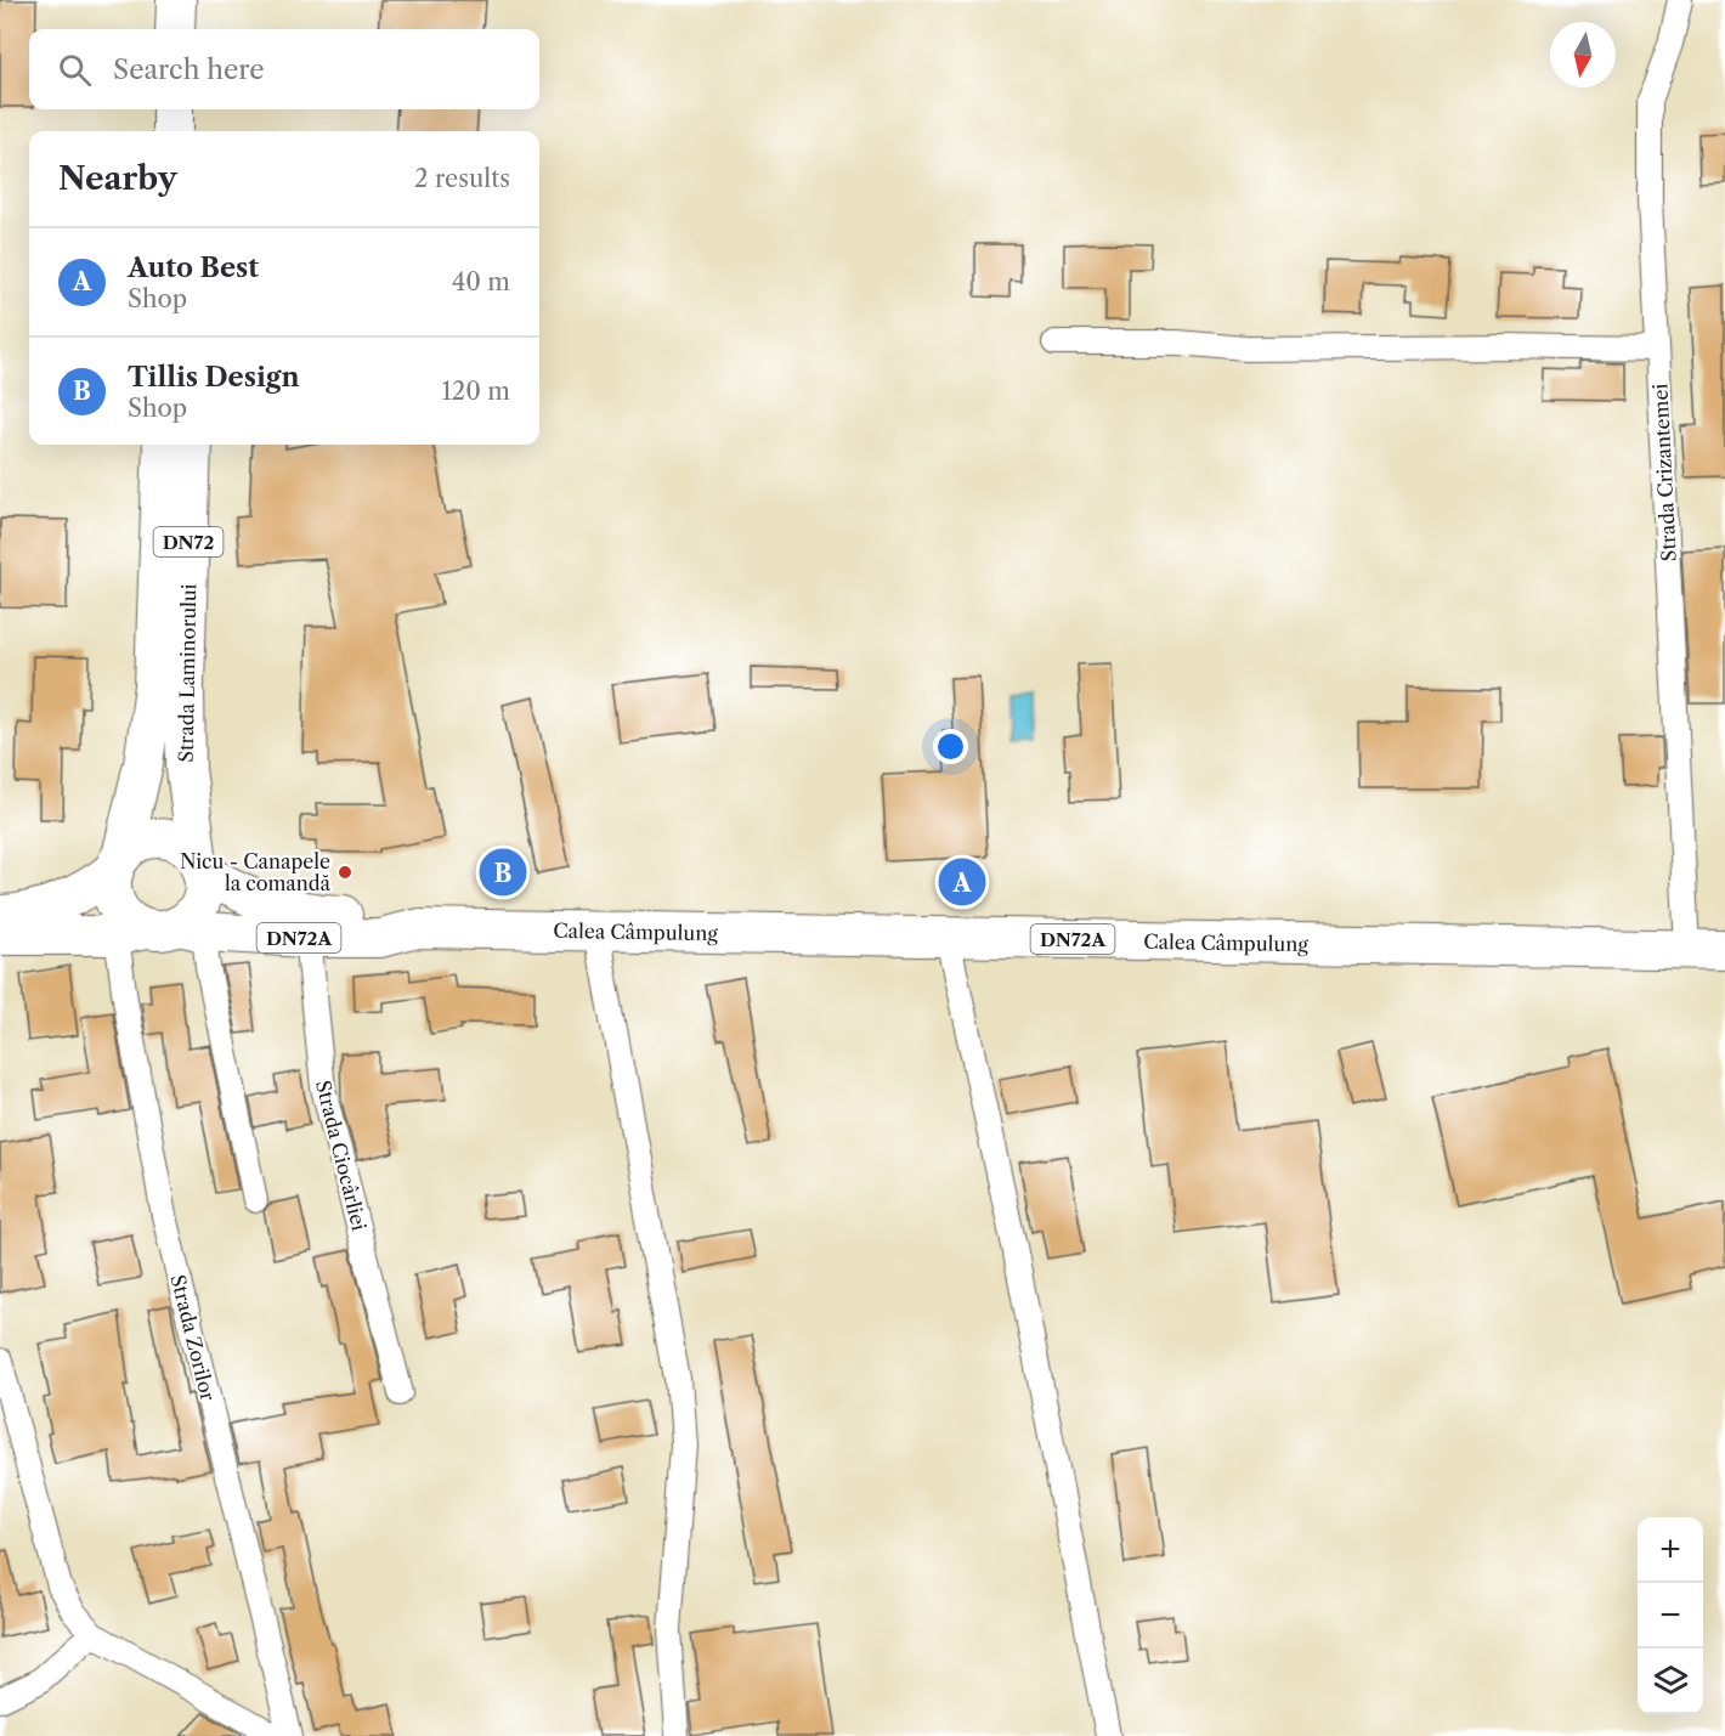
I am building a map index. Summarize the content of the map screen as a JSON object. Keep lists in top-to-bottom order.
{
  "streets": {
    "main road": [
      "DN72",
      "Strada Laminorului",
      "Calea Câmpulung",
      "DN72A"
    ],
    "street": ["Strada Crizantemei", "Strada Ciocârliei", "Strada Zorilor"]
  },
  "crossings": [
    ["Strada Crizantemei", "Calea Câmpulung"],
    ["DN72", "Strada Laminorului"],
    ["DN72", "Calea Câmpulung"],
    ["DN72", "Strada Zorilor"],
    ["Strada Laminorului", "Calea Câmpulung"],
    ["Strada Laminorului", "Strada Zorilor"],
    ["Calea Câmpulung", "Strada Ciocârliei"],
    ["Calea Câmpulung", "Strada Zorilor"]
  ],
  "places": ["Nicu - Canapele la comandă"],
  "north": "bottom",
  "page": {
    "search": "Search here",
    "heading": ["Nearby", "2 results"],
    "list": [
      {
        "mark": "A",
        "name": "Auto Best",
        "note": "Shop",
        "value": "40 m"
      },
      {
        "mark": "B",
        "name": "Tillis Design",
        "note": "Shop",
        "value": "120 m"
      }
    ],
    "pins": ["B", "A"],
    "map_buttons": ["+", "−"]
  }
}
